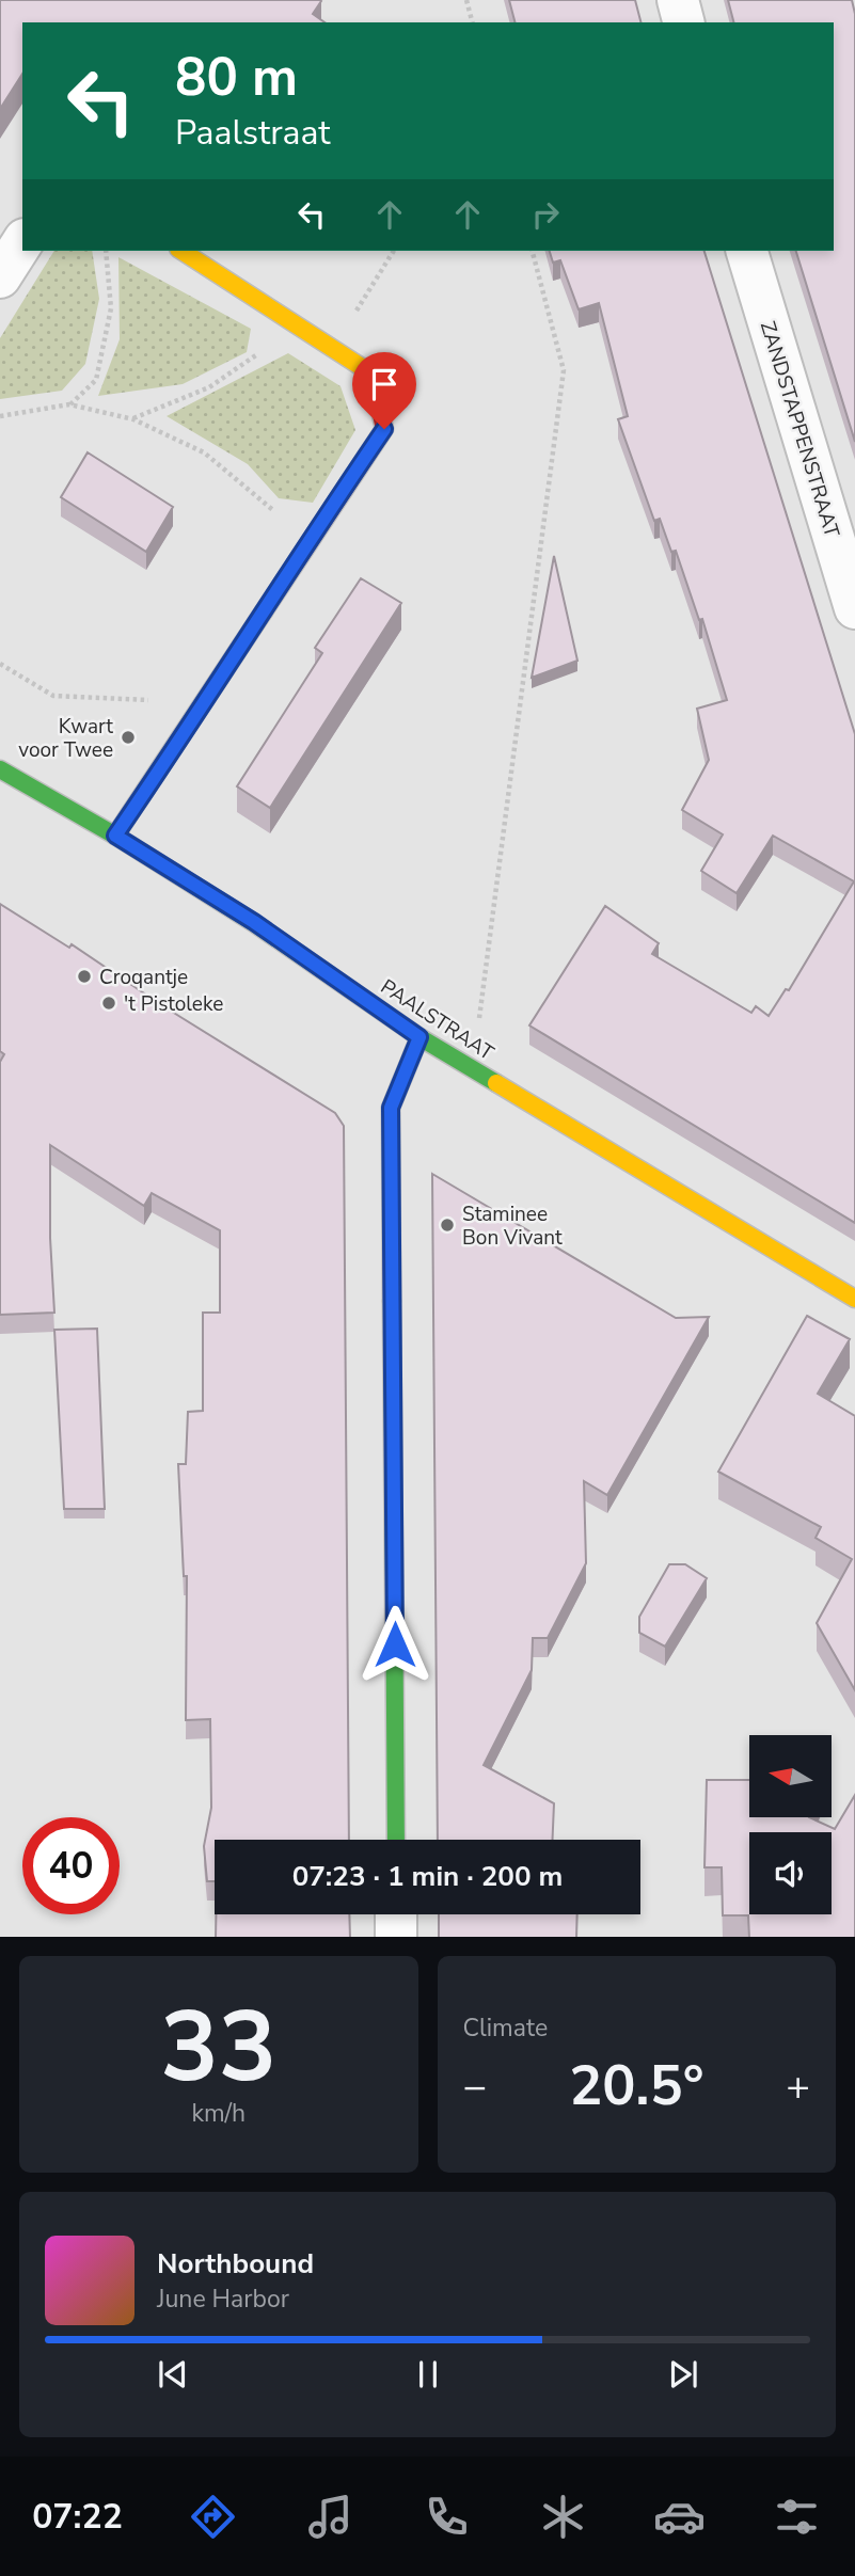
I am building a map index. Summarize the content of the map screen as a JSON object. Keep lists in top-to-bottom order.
{
  "streets": {
    "street": ["ZANDSTAPPENSTRAAT", "PAALSTRAAT"]
  },
  "places": [
    "Kwart voor Twee",
    "Croqantje",
    "'t Pistoleke",
    "Staminee Bon Vivant"
  ],
  "north": "left",
  "page": {
    "turn": ["80 m", "Paalstraat"],
    "limit": "40",
    "trip": "07:23 · 1 min · 200 m",
    "tile": [
      ["33", "km/h"],
      "Climate"
    ],
    "heat": ["−", "20.5°", "+"],
    "song": ["Northbound", "June Harbor"],
    "tabs": "07:22"
  }
}
